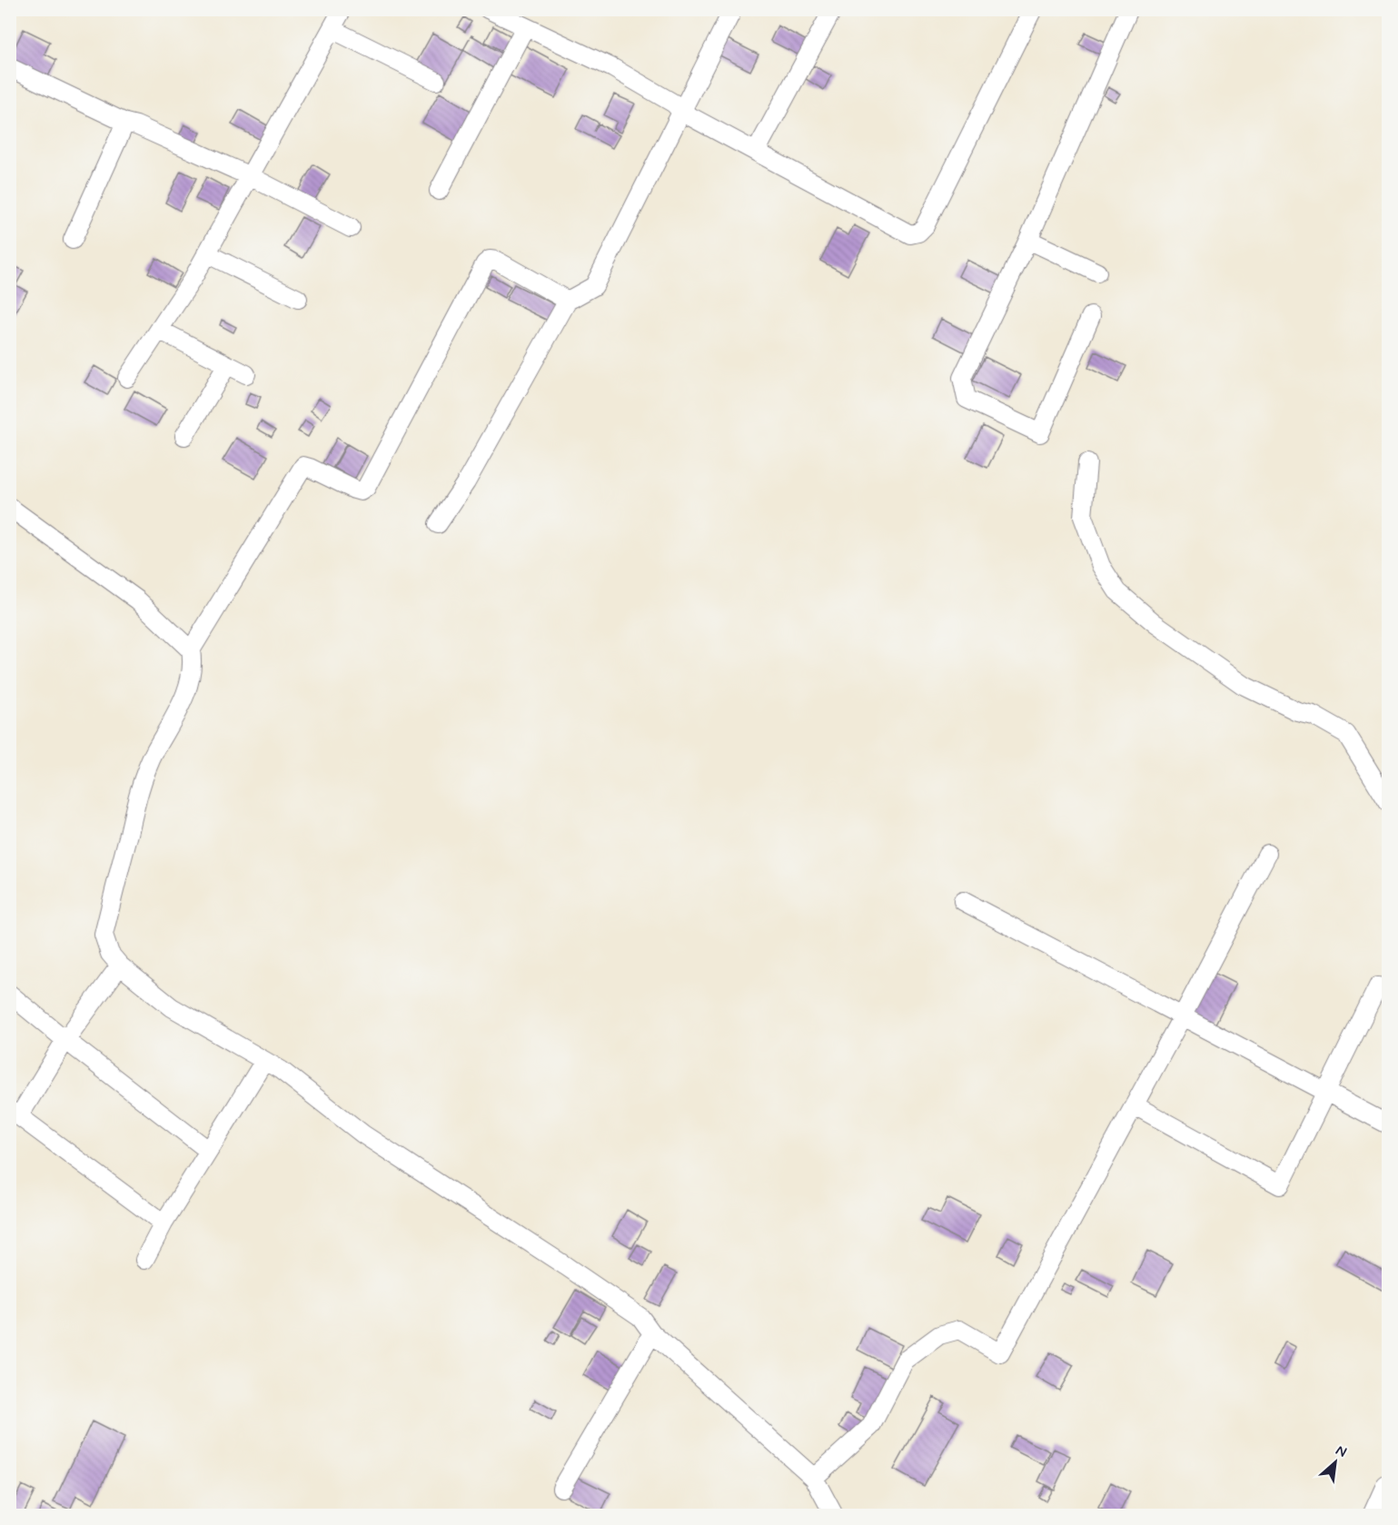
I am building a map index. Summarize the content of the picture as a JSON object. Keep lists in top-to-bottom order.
{
  "north": "top right"
}
